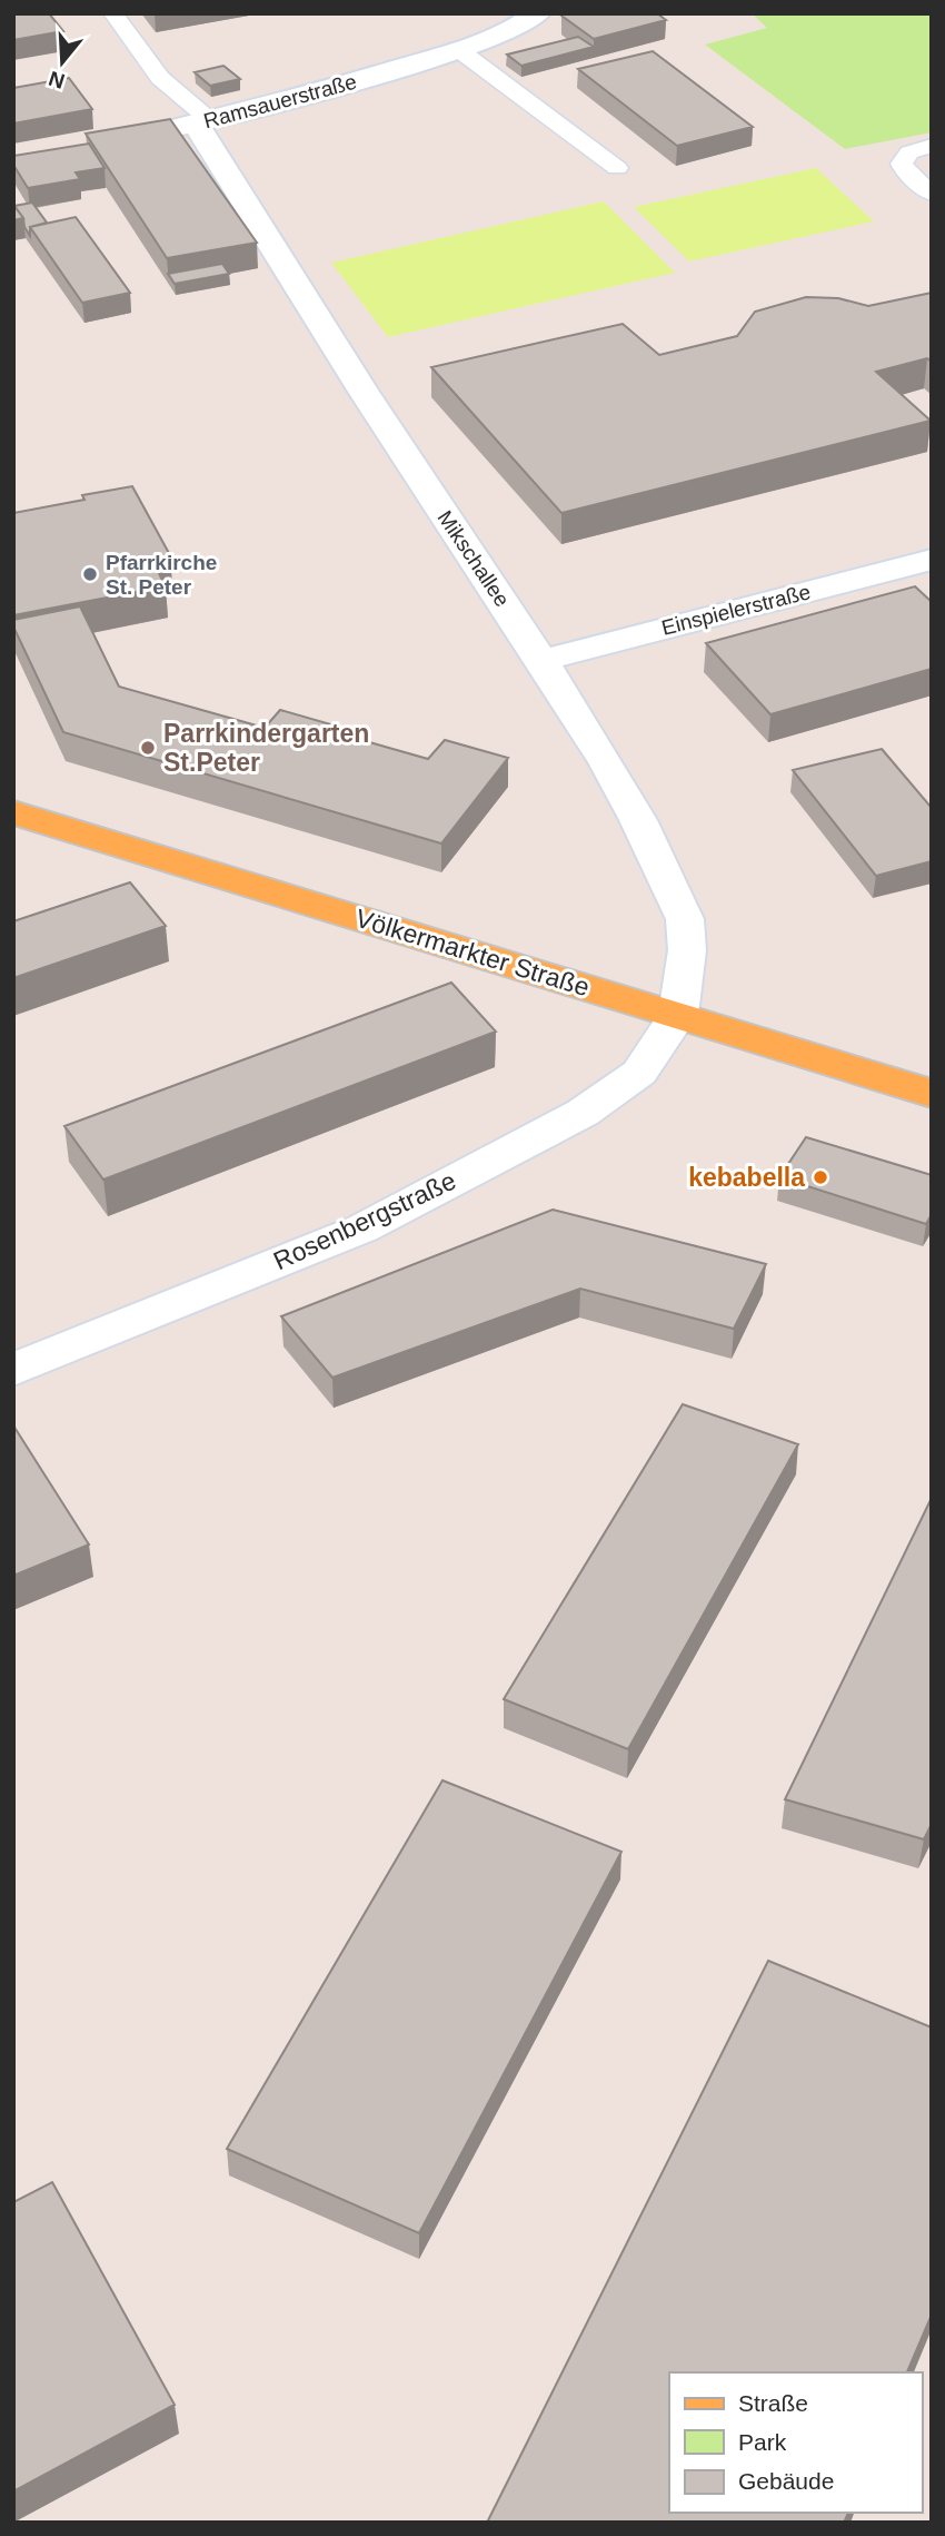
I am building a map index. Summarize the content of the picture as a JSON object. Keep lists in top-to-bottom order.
{
  "streets": {
    "main road": ["Völkermarkter Straße"],
    "street": [
      "Ramsauerstraße",
      "Mikschallee",
      "Einspielerstraße",
      "Rosenbergstraße"
    ]
  },
  "crossings": [
    ["Ramsauerstraße", "Mikschallee"],
    ["Mikschallee", "Einspielerstraße"],
    ["Mikschallee", "Völkermarkter Straße"],
    ["Mikschallee", "Rosenbergstraße"],
    ["Völkermarkter Straße", "Rosenbergstraße"]
  ],
  "places": ["Pfarrkirche St. Peter", "Parrkindergarten St.Peter", "kebabella"],
  "legend": ["Straße", "Park", "Gebäude"],
  "north": "bottom"
}
